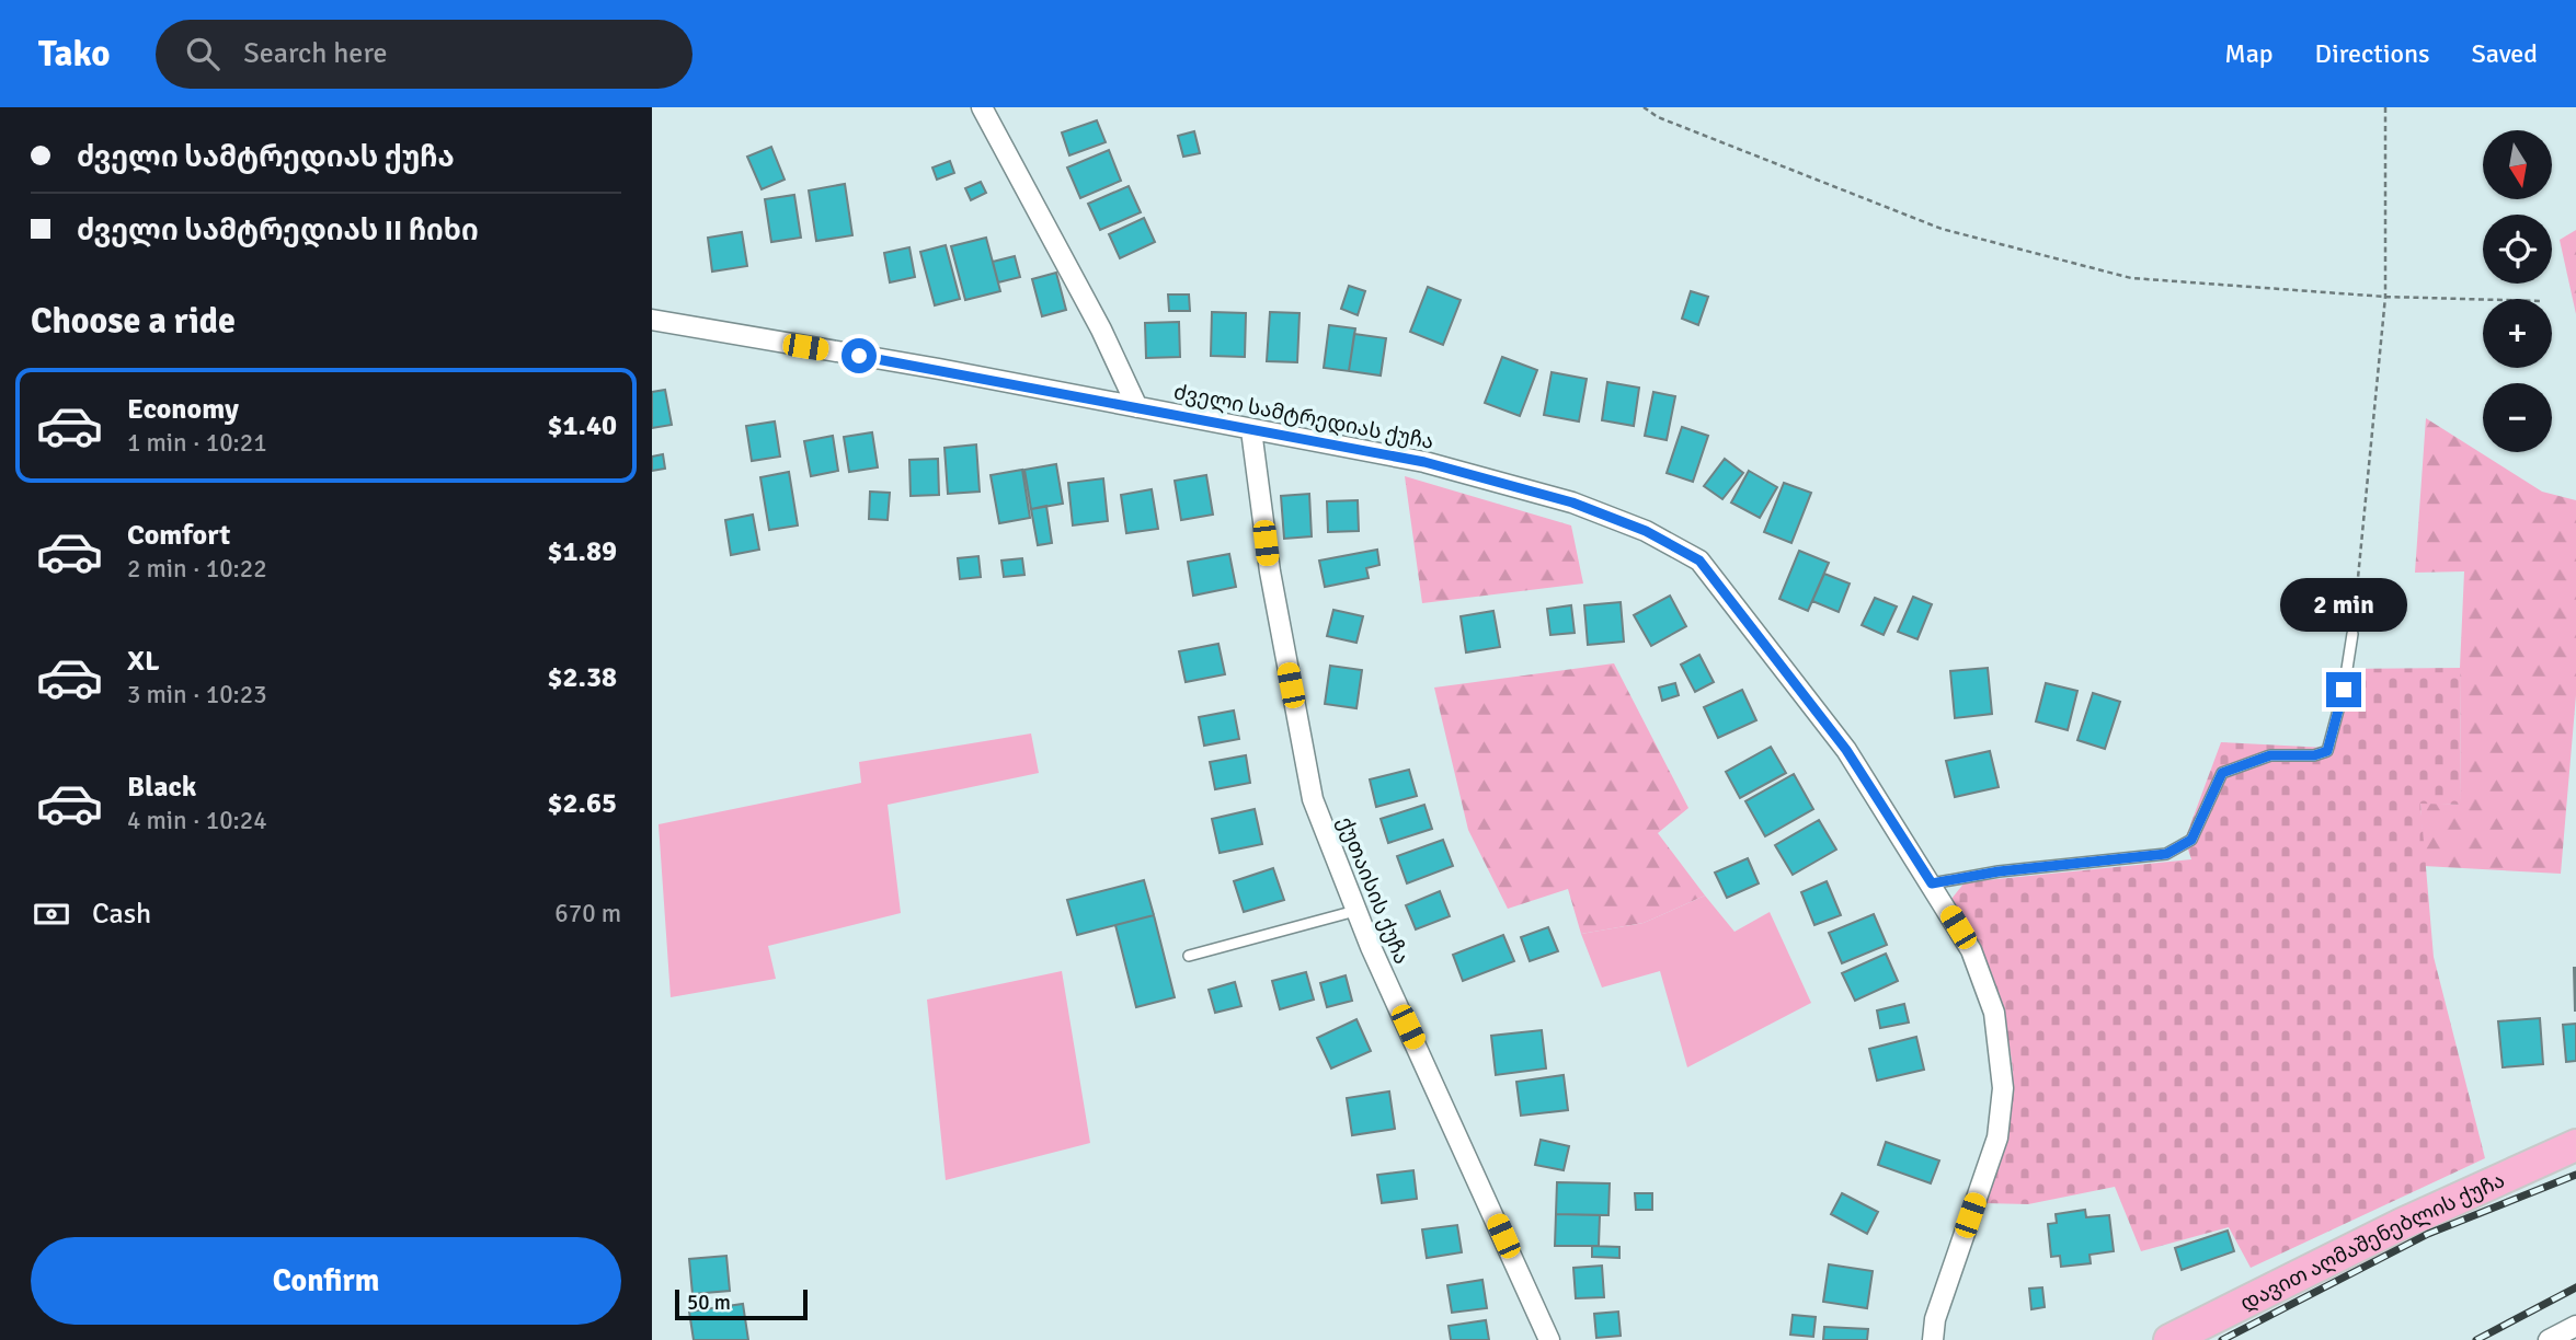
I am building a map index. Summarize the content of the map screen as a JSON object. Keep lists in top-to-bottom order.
{
  "streets": {
    "main road": ["დავით აღმაშენებლის ქუჩა"],
    "street": ["ძველი სამტრედიას ქუჩა", "ქუთაისის ქუჩა"]
  },
  "crossings": [
    ["ძველი სამტრედიას ქუჩა", "ქუთაისის ქუჩა"]
  ],
  "scale_bar": "50 m",
  "north": "bottom",
  "page": {
    "header": "Tako",
    "search": "Search here",
    "nav": ["Map", "Directions", "Saved"],
    "banner": ["ძველი სამტრედიას ქუჩა", "ძველი სამტრედიას II ჩიხი"],
    "map_buttons": ["+", "−"],
    "heading": "Choose a ride",
    "list": [
      {
        "name": "Economy",
        "note": "1 min · 10:21",
        "value": "$1.40"
      },
      {
        "name": "Comfort",
        "note": "2 min · 10:22",
        "value": "$1.89"
      },
      {
        "name": "XL",
        "note": "3 min · 10:23",
        "value": "$2.38"
      },
      {
        "name": "Black",
        "note": "4 min · 10:24",
        "value": "$2.65"
      }
    ],
    "bubble": "2 min",
    "pay": ["Cash", "670 m"],
    "buttons": "Confirm",
    "scale": "50 m"
  }
}
